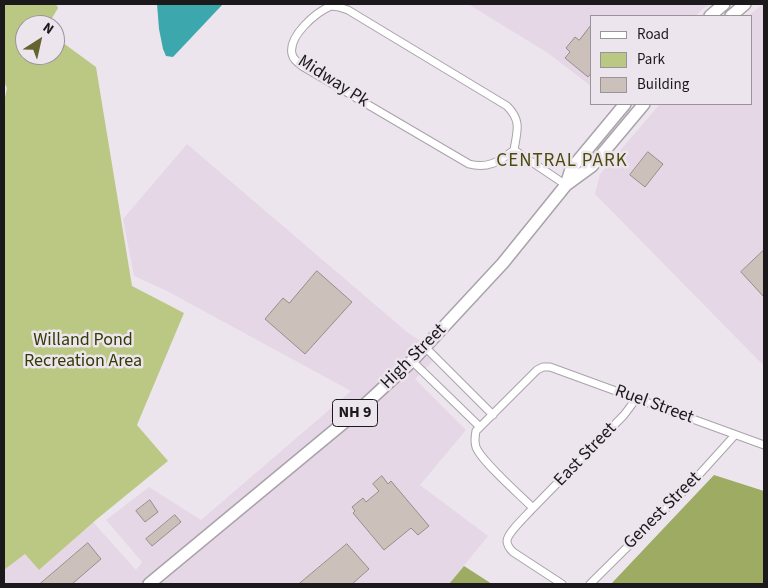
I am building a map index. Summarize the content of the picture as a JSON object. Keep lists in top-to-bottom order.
{
  "streets": {
    "main road": ["High Street", "NH 9"],
    "street": [
      "Midway Pk",
      "Ruel Street",
      "East Street",
      "Genest Street"
    ]
  },
  "crossings": [
    ["Ruel Street", "East Street"],
    ["Ruel Street", "Genest Street"]
  ],
  "districts": ["CENTRAL PARK"],
  "parks": ["Willand Pond Recreation Area"],
  "legend": ["Road", "Park", "Building"],
  "north": "top right"
}
